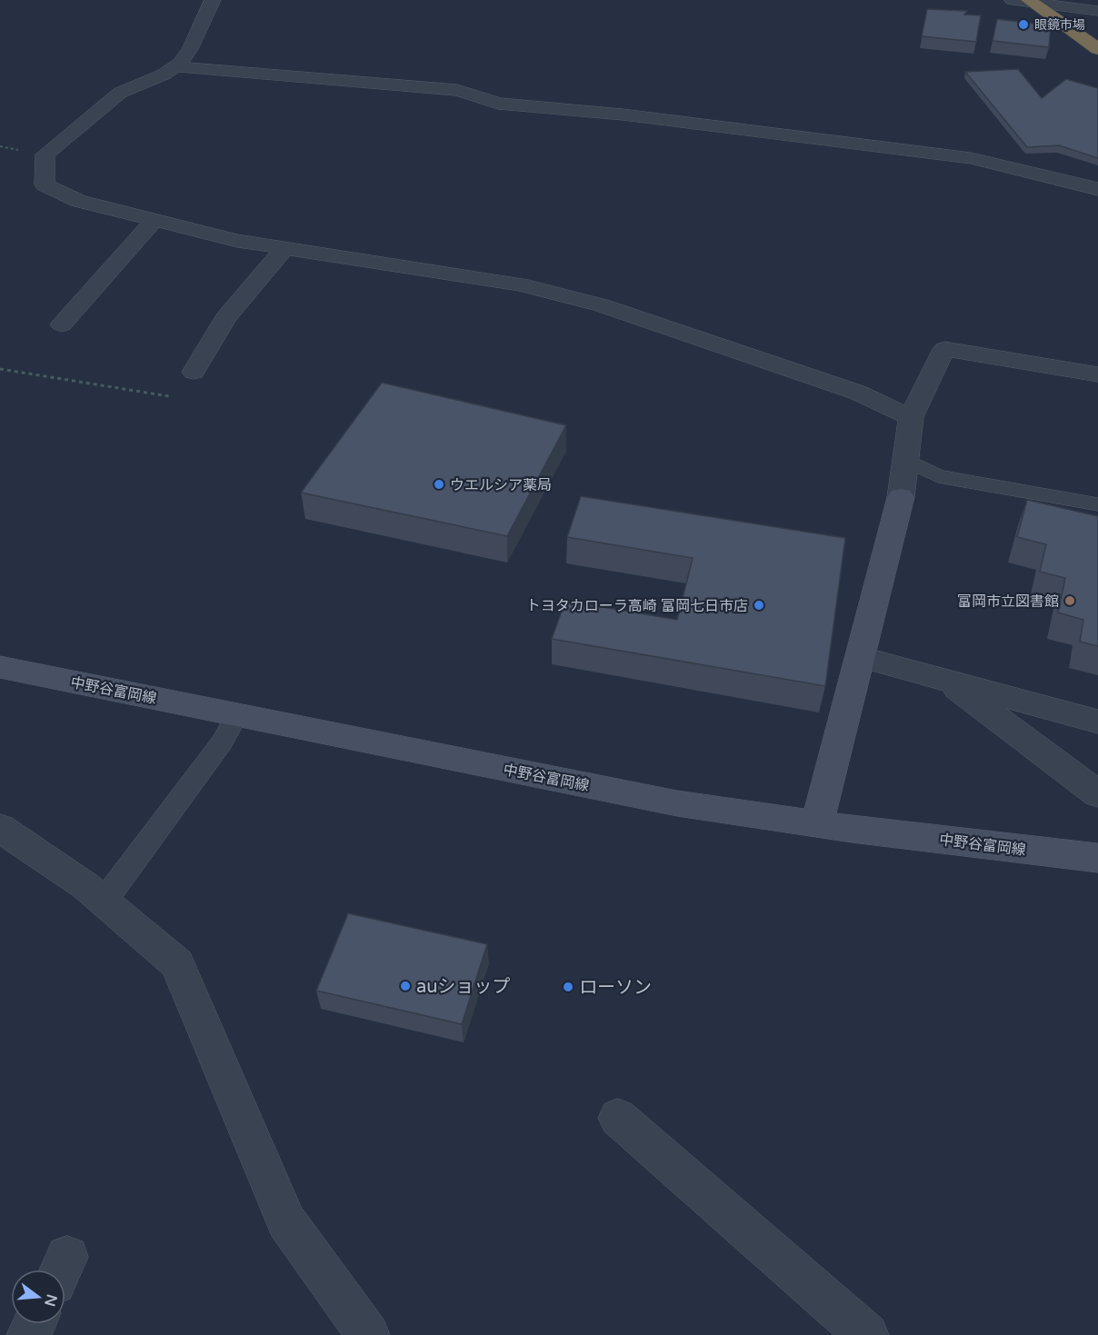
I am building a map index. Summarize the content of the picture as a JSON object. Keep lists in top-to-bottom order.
{
  "streets": {
    "main road": ["中野谷富岡線"]
  },
  "places": [
    "眼鏡市場",
    "ウエルシア薬局",
    "富岡市立図書館",
    "トヨタカローラ高崎 富岡七日市店",
    "auショップ",
    "ローソン"
  ],
  "north": "right"
}
